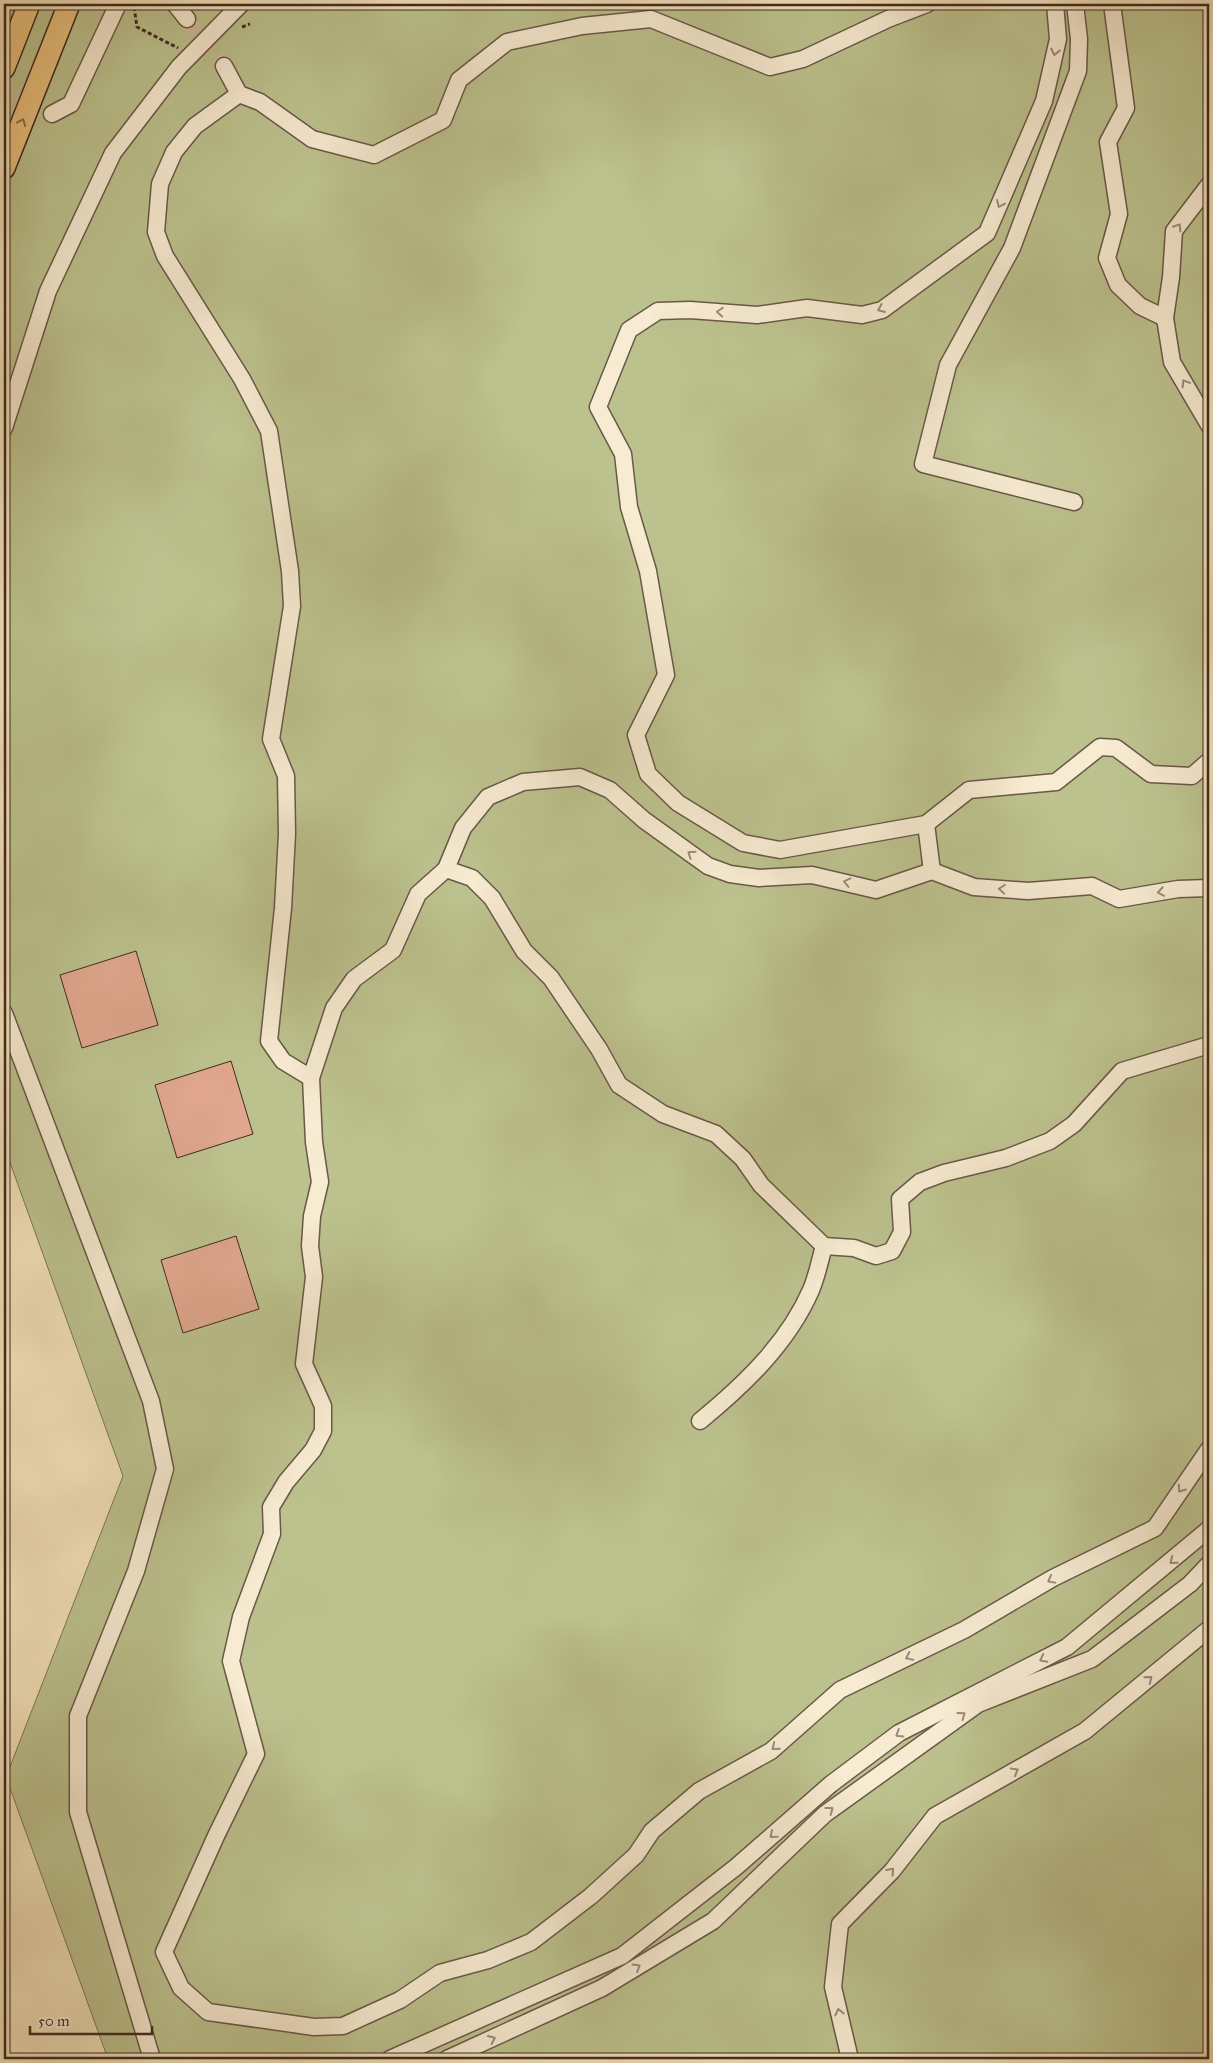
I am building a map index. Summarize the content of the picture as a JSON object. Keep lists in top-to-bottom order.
{
  "scale_bar": "50 m"
}
